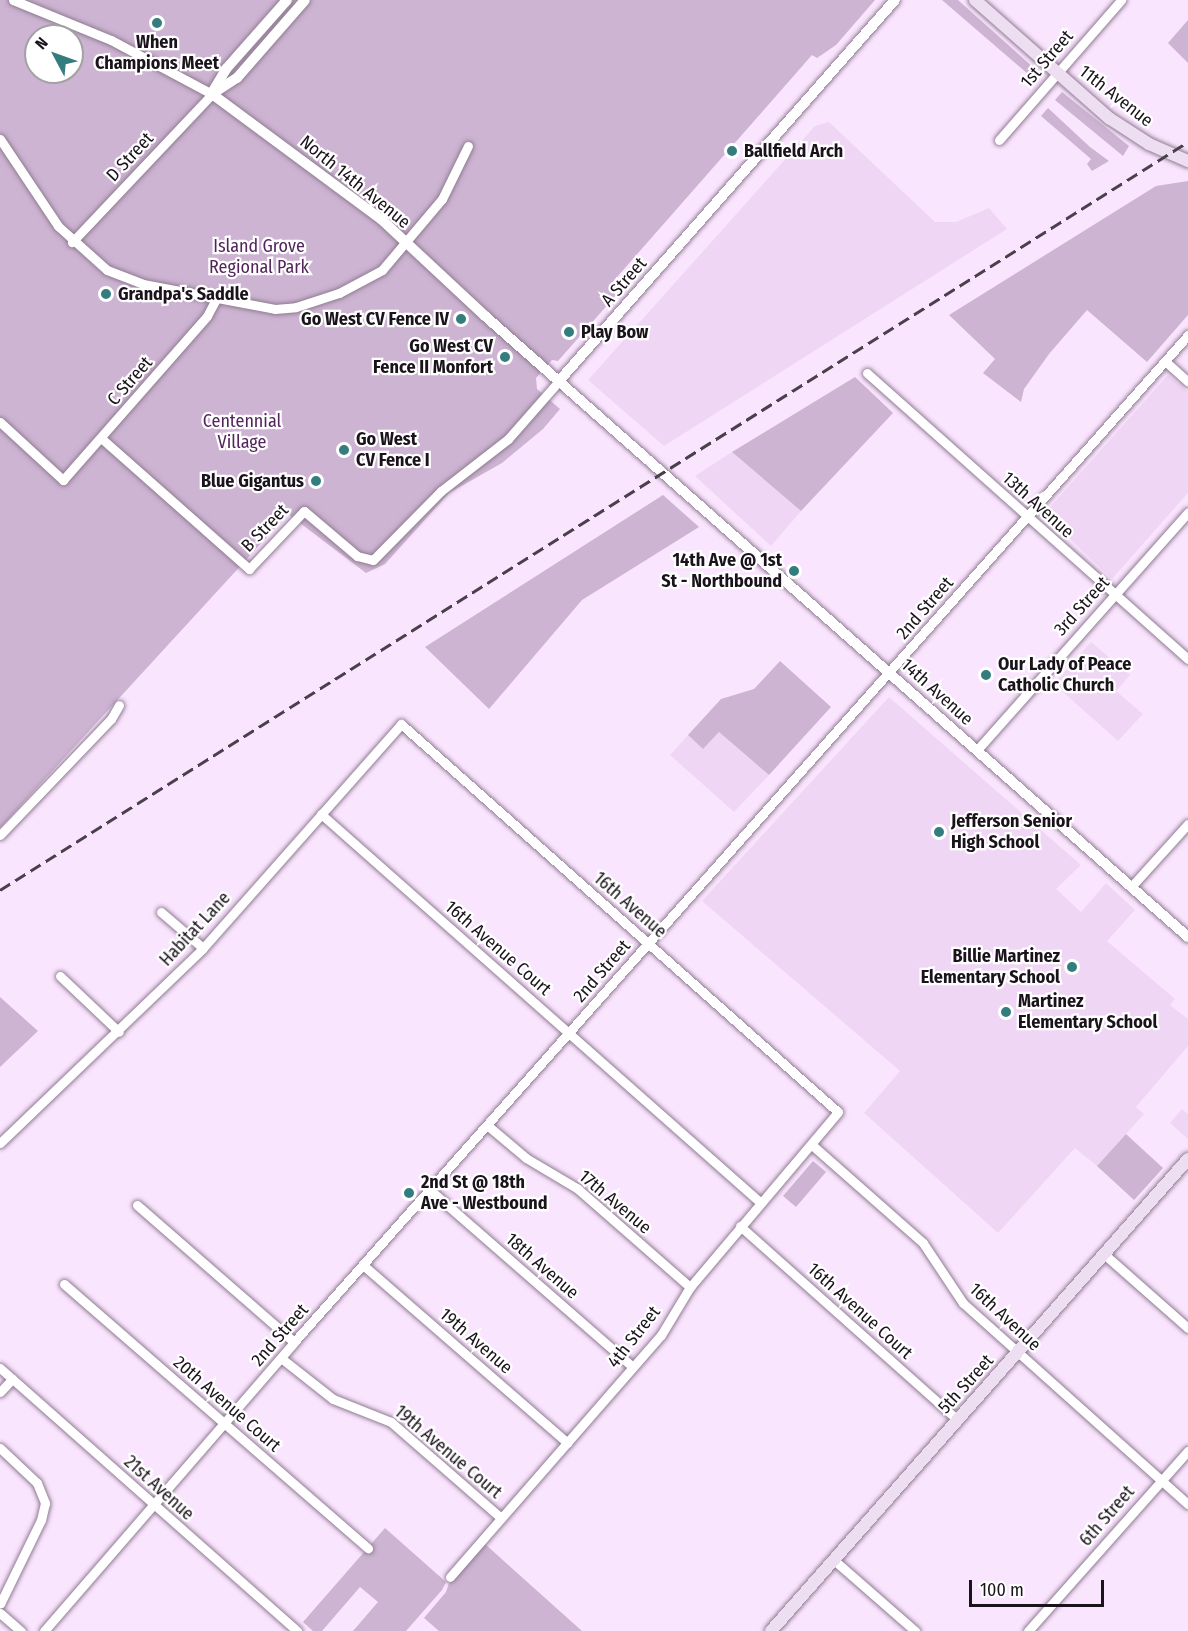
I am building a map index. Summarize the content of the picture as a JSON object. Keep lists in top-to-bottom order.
{
  "streets": {
    "main road": ["11th Avenue", "5th Street"],
    "street": [
      "1st Street",
      "D Street",
      "North 14th Avenue",
      "A Street",
      "C Street",
      "13th Avenue",
      "B Street",
      "3rd Street",
      "2nd Street",
      "14th Avenue",
      "16th Avenue",
      "Habitat Lane",
      "16th Avenue Court",
      "17th Avenue",
      "18th Avenue",
      "4th Street",
      "19th Avenue",
      "20th Avenue Court",
      "19th Avenue Court",
      "21st Avenue",
      "6th Street"
    ]
  },
  "crossings": [
    ["1st Street", "11th Avenue"],
    ["D Street", "North 14th Avenue"],
    ["North 14th Avenue", "A Street"],
    ["North 14th Avenue", "14th Avenue"],
    ["A Street", "B Street"],
    ["C Street", "B Street"],
    ["13th Avenue", "3rd Street"],
    ["13th Avenue", "2nd Street"],
    ["3rd Street", "14th Avenue"],
    ["2nd Street", "14th Avenue"],
    ["2nd Street", "16th Avenue"],
    ["2nd Street", "16th Avenue Court"],
    ["2nd Street", "17th Avenue"],
    ["2nd Street", "18th Avenue"],
    ["2nd Street", "19th Avenue"],
    ["2nd Street", "20th Avenue Court"],
    ["2nd Street", "19th Avenue Court"],
    ["2nd Street", "21st Avenue"],
    ["16th Avenue", "Habitat Lane"],
    ["16th Avenue", "4th Street"],
    ["16th Avenue", "5th Street"],
    ["16th Avenue", "6th Street"],
    ["Habitat Lane", "16th Avenue Court"],
    ["16th Avenue Court", "4th Street"],
    ["16th Avenue Court", "5th Street"],
    ["17th Avenue", "4th Street"],
    ["18th Avenue", "4th Street"],
    ["4th Street", "19th Avenue"],
    ["4th Street", "19th Avenue Court"]
  ],
  "parks": ["Island Grove Regional Park", "Centennial Village"],
  "places": [
    "When Champions Meet",
    "Ballfield Arch",
    "Grandpa's Saddle",
    "Go West CV Fence IV",
    "Play Bow",
    "Go West CV Fence II Monfort",
    "Go West CV Fence I",
    "Blue Gigantus",
    "14th Ave @ 1st St - Northbound",
    "Our Lady of Peace Catholic Church",
    "Jefferson Senior High School",
    "Billie Martinez Elementary School",
    "Martinez Elementary School",
    "2nd St @ 18th Ave - Westbound"
  ],
  "scale_bar": "100 m",
  "north": "top left"
}
